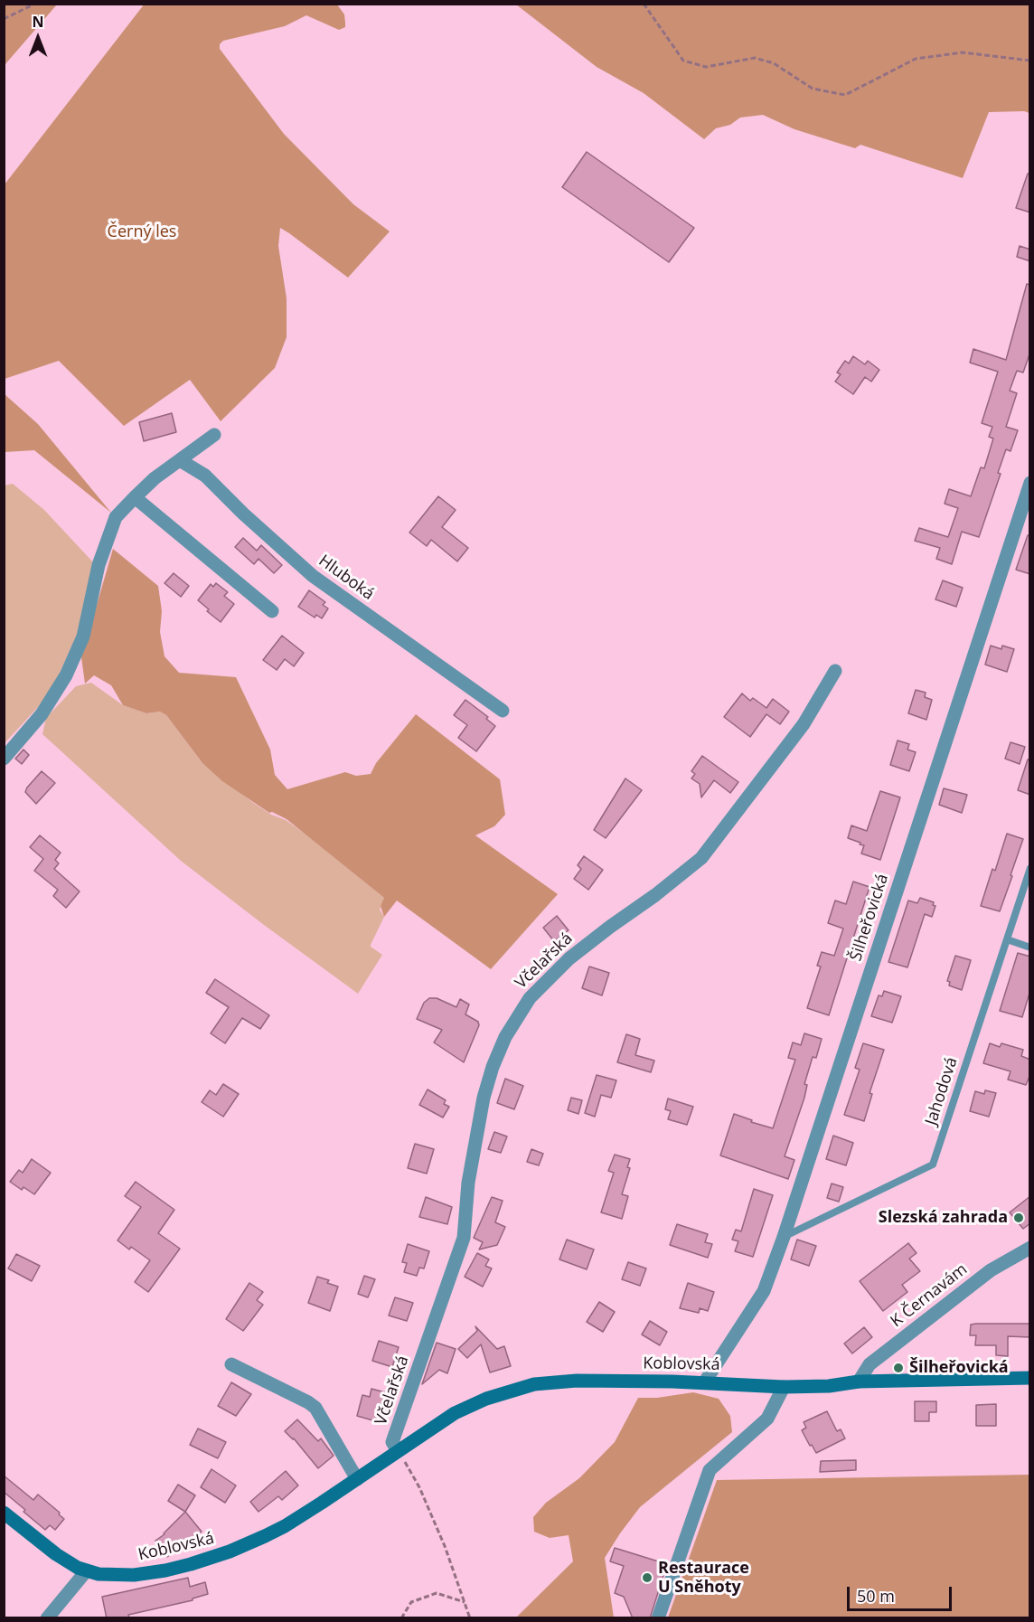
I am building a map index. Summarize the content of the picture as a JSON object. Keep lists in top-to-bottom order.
{
  "streets": {
    "street": [
      "Hluboká",
      "Šilheřovická",
      "Včelařská",
      "K Černavám",
      "Koblovská"
    ],
    "lane": ["Jahodová"]
  },
  "crossings": [
    ["Šilheřovická", "Jahodová"],
    ["Šilheřovická", "Koblovská"],
    ["Včelařská", "Koblovská"],
    ["K Černavám", "Koblovská"]
  ],
  "parks": ["Černý les"],
  "places": ["Slezská zahrada", "Šilheřovická", "Restaurace U Sněhoty"],
  "scale_bar": "50 m",
  "north": "top"
}
